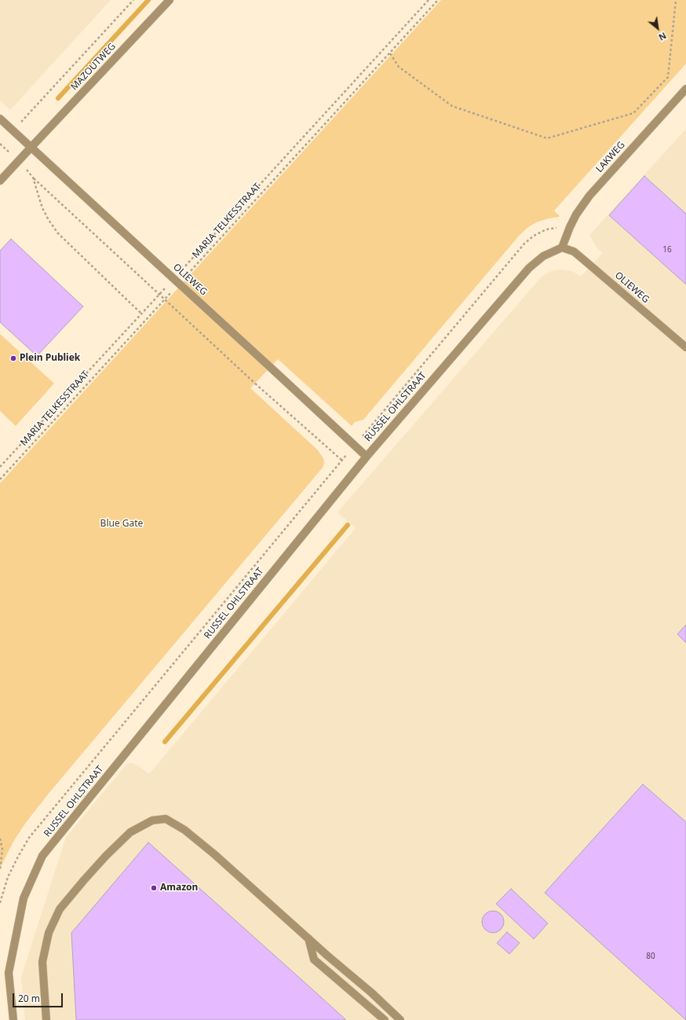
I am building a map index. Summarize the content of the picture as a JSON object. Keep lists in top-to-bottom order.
{
  "streets": {
    "street": [
      "MAZOUTWEG",
      "LAKWEG",
      "OLIEWEG",
      "RUSSEL OHLSTRAAT"
    ],
    "path": ["MARIA TELKESSTRAAT"]
  },
  "crossings": [
    ["MAZOUTWEG", "OLIEWEG"],
    ["LAKWEG", "OLIEWEG"],
    ["LAKWEG", "RUSSEL OHLSTRAAT"],
    ["OLIEWEG", "RUSSEL OHLSTRAAT"]
  ],
  "parks": ["Blue Gate"],
  "places": ["Plein Publiek", "Amazon"],
  "house_numbers": ["16", "80"],
  "scale_bar": "20 m",
  "north": "bottom right"
}
